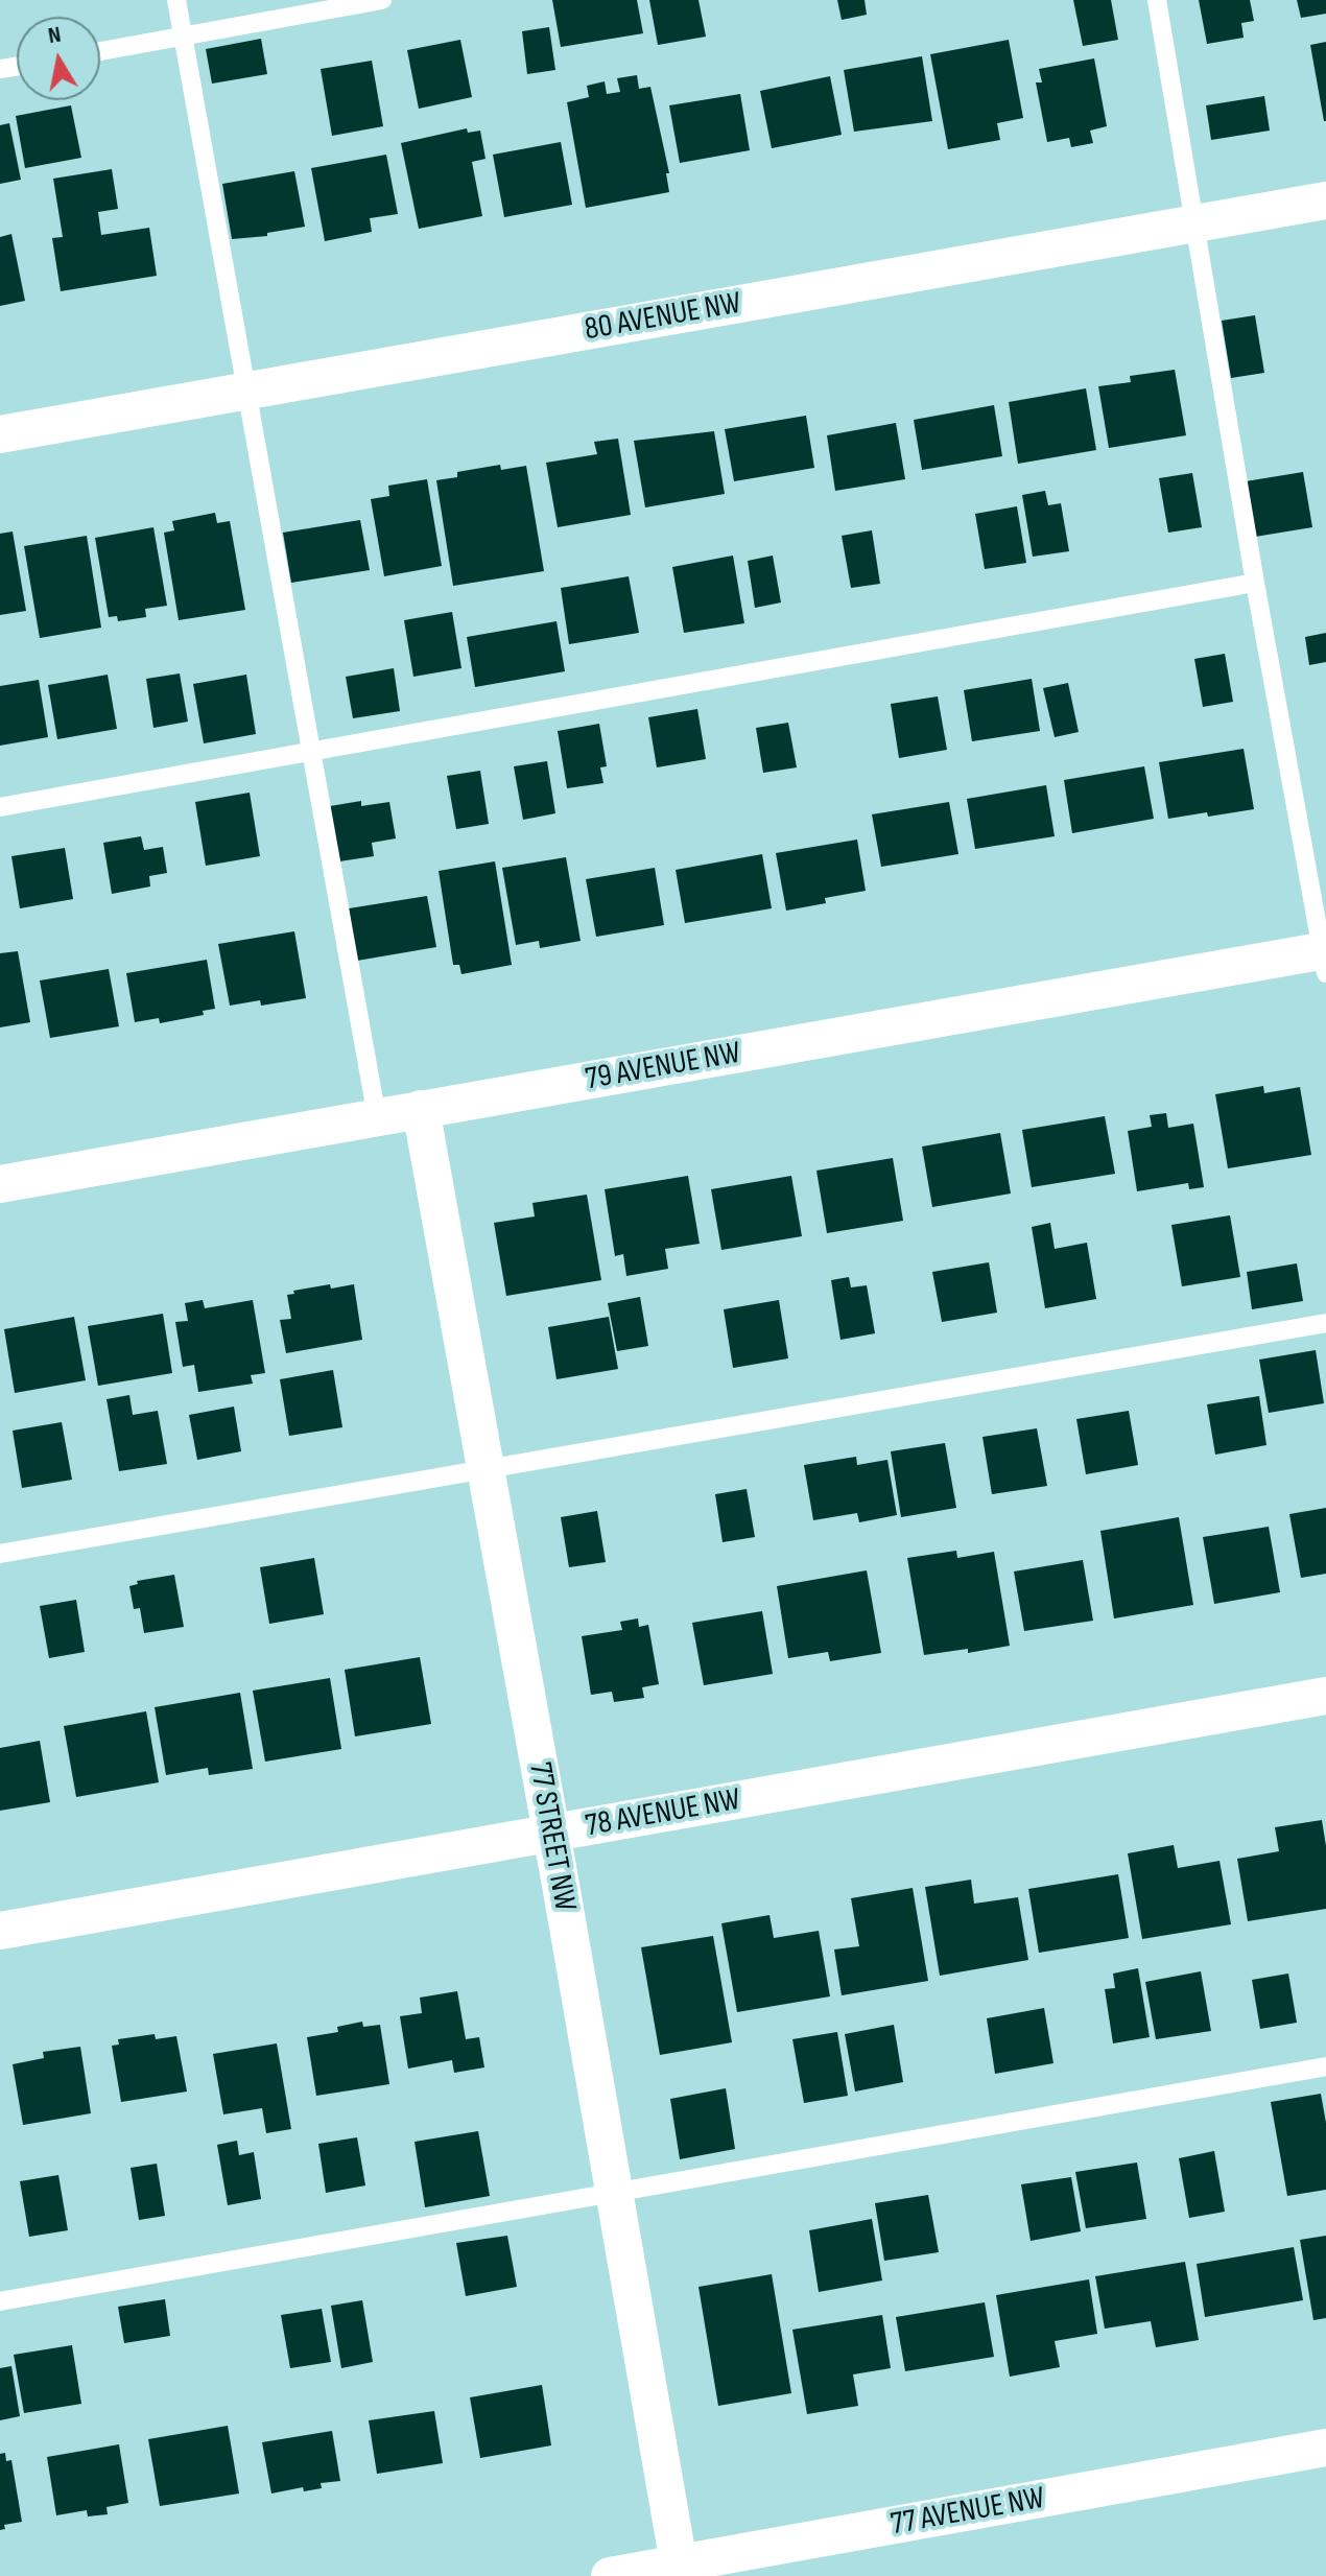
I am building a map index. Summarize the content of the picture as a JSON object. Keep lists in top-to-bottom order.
{
  "streets": {
    "street": [
      "80 AVENUE NW",
      "79 AVENUE NW",
      "78 AVENUE NW",
      "77 STREET NW",
      "77 AVENUE NW"
    ]
  },
  "crossings": [
    ["79 AVENUE NW", "77 STREET NW"],
    ["78 AVENUE NW", "77 STREET NW"],
    ["77 STREET NW", "77 AVENUE NW"]
  ],
  "north": "top"
}
